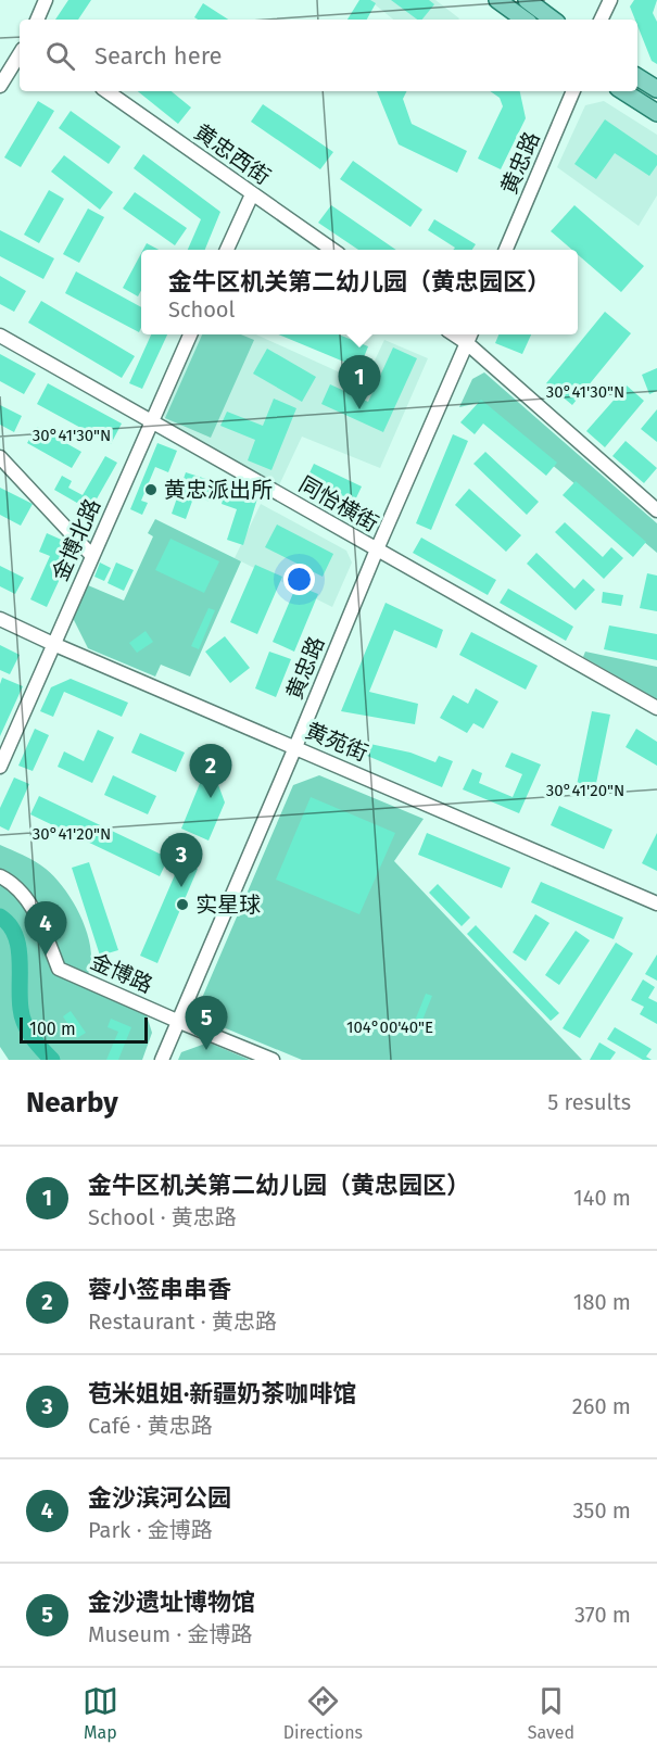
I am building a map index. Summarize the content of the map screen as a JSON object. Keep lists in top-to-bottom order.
{
  "streets": {
    "street": [
      "黄忠西街",
      "黄忠路",
      "同怡横街",
      "金博北路",
      "黄苑街",
      "金博路"
    ]
  },
  "crossings": [
    ["黄忠路", "同怡横街"],
    ["黄忠路", "黄苑街"],
    ["黄忠路", "金博路"],
    ["同怡横街", "金博北路"],
    ["金博北路", "黄苑街"]
  ],
  "places": ["黄忠派出所", "实星球"],
  "scale_bar": "100 m",
  "page": {
    "search": "Search here",
    "popup": ["金牛区机关第二幼儿园（黄忠园区）", "School"],
    "pins": [
      "1",
      "2",
      "3",
      "4",
      "5"
    ],
    "scale": "100 m",
    "heading": ["Nearby", "5 results"],
    "list": [
      {
        "mark": "1",
        "name": "金牛区机关第二幼儿园（黄忠园区）",
        "note": "School · 黄忠路",
        "value": "140 m"
      },
      {
        "mark": "2",
        "name": "蓉小签串串香",
        "note": "Restaurant · 黄忠路",
        "value": "180 m"
      },
      {
        "mark": "3",
        "name": "苞米姐姐·新疆奶茶咖啡馆",
        "note": "Café · 黄忠路",
        "value": "260 m"
      },
      {
        "mark": "4",
        "name": "金沙滨河公园",
        "note": "Park · 金博路",
        "value": "350 m"
      },
      {
        "mark": "5",
        "name": "金沙遗址博物馆",
        "note": "Museum · 金博路",
        "value": "370 m"
      }
    ],
    "nav": ["Map", "Directions", "Saved"]
  },
  "coordinates": ["30°41'30\"N", "30°41'20\"N", "104°00'40\"E"]
}
